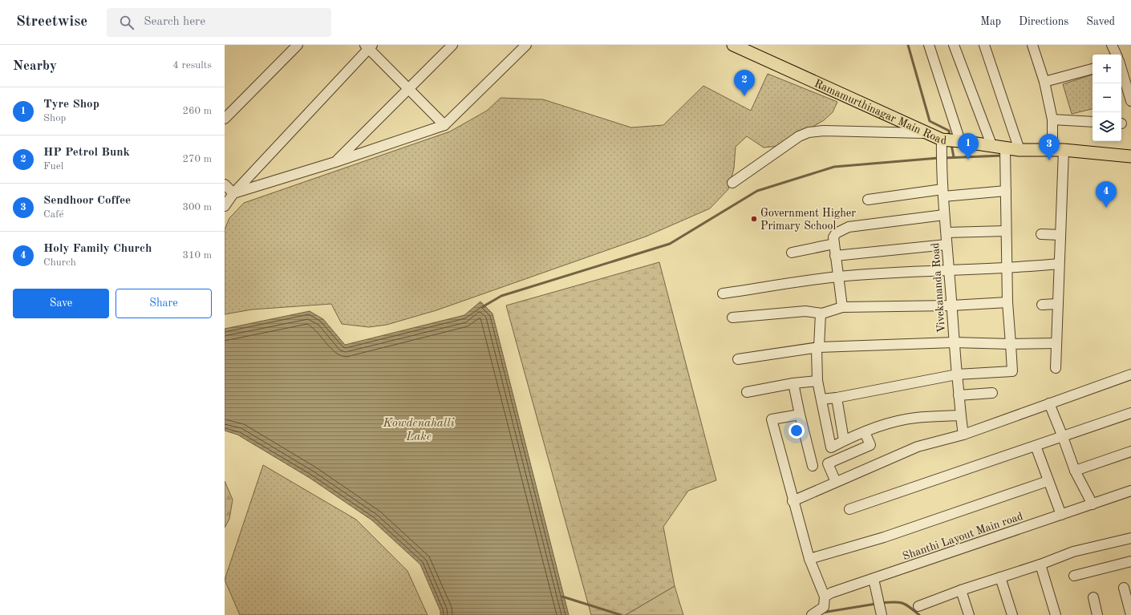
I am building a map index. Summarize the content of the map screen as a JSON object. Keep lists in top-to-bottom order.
{
  "streets": {
    "main road": ["Ramamurthinagar Main Road"],
    "street": ["Vivekananda Road", "Shanthi Layout Main road"]
  },
  "crossings": [
    ["Ramamurthinagar Main Road", "Vivekananda Road"]
  ],
  "water": ["Kowdenahalli Lake"],
  "places": ["Government Higher Primary School"],
  "page": {
    "header": "Streetwise",
    "search": "Search here",
    "nav": ["Map", "Directions", "Saved"],
    "heading": ["Nearby", "4 results"],
    "map_buttons": ["+", "−"],
    "pins": [
      "2",
      "1",
      "3",
      "4"
    ],
    "list": [
      {
        "mark": "1",
        "name": "Tyre Shop",
        "note": "Shop",
        "value": "260 m"
      },
      {
        "mark": "2",
        "name": "HP Petrol Bunk",
        "note": "Fuel",
        "value": "270 m"
      },
      {
        "mark": "3",
        "name": "Sendhoor Coffee",
        "note": "Café",
        "value": "300 m"
      },
      {
        "mark": "4",
        "name": "Holy Family Church",
        "note": "Church",
        "value": "310 m"
      }
    ],
    "buttons": ["Save", "Share"]
  }
}
